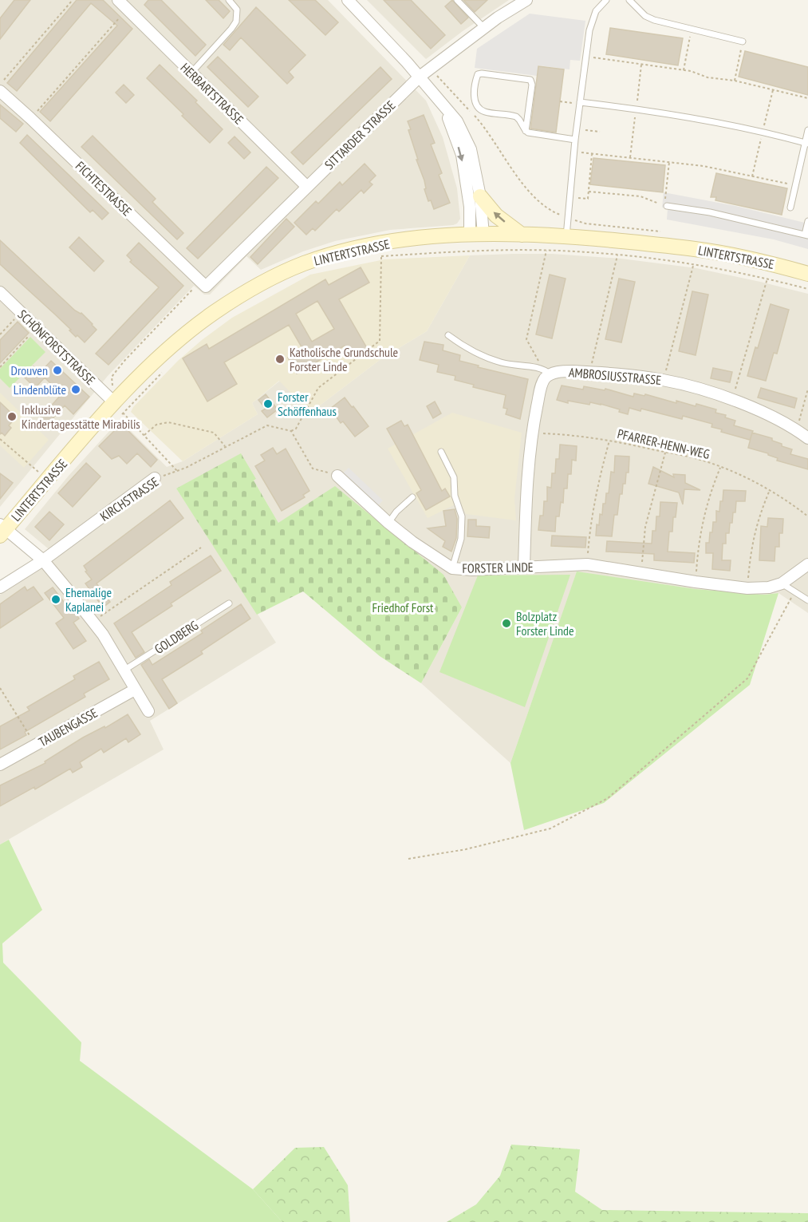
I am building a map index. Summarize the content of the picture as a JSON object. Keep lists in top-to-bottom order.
{
  "streets": {
    "main road": ["LINTERTSTRASSE"],
    "street": [
      "HERBARTSTRASSE",
      "SITTARDER STRASSE",
      "FICHTESTRASSE",
      "SCHÖNFORSTSTRASSE",
      "AMBROSIUSSTRASSE",
      "KIRCHSTRASSE",
      "FORSTER LINDE",
      "TAUBENGASSE"
    ],
    "lane": ["GOLDBERG"],
    "path": ["PFARRER-HENN-WEG"]
  },
  "crossings": [
    ["HERBARTSTRASSE", "SITTARDER STRASSE"],
    ["SITTARDER STRASSE", "FICHTESTRASSE"],
    ["LINTERTSTRASSE", "SCHÖNFORSTSTRASSE"],
    ["AMBROSIUSSTRASSE", "PFARRER-HENN-WEG"],
    ["AMBROSIUSSTRASSE", "FORSTER LINDE"]
  ],
  "parks": ["Friedhof Forst"],
  "places": [
    "Katholische Grundschule Forster Linde",
    "Drouven",
    "Lindenblüte",
    "Forster Schöffenhaus",
    "Inklusive Kindertagesstätte Mirabilis",
    "Ehemalige Kaplanei",
    "Bolzplatz Forster Linde"
  ]
}
